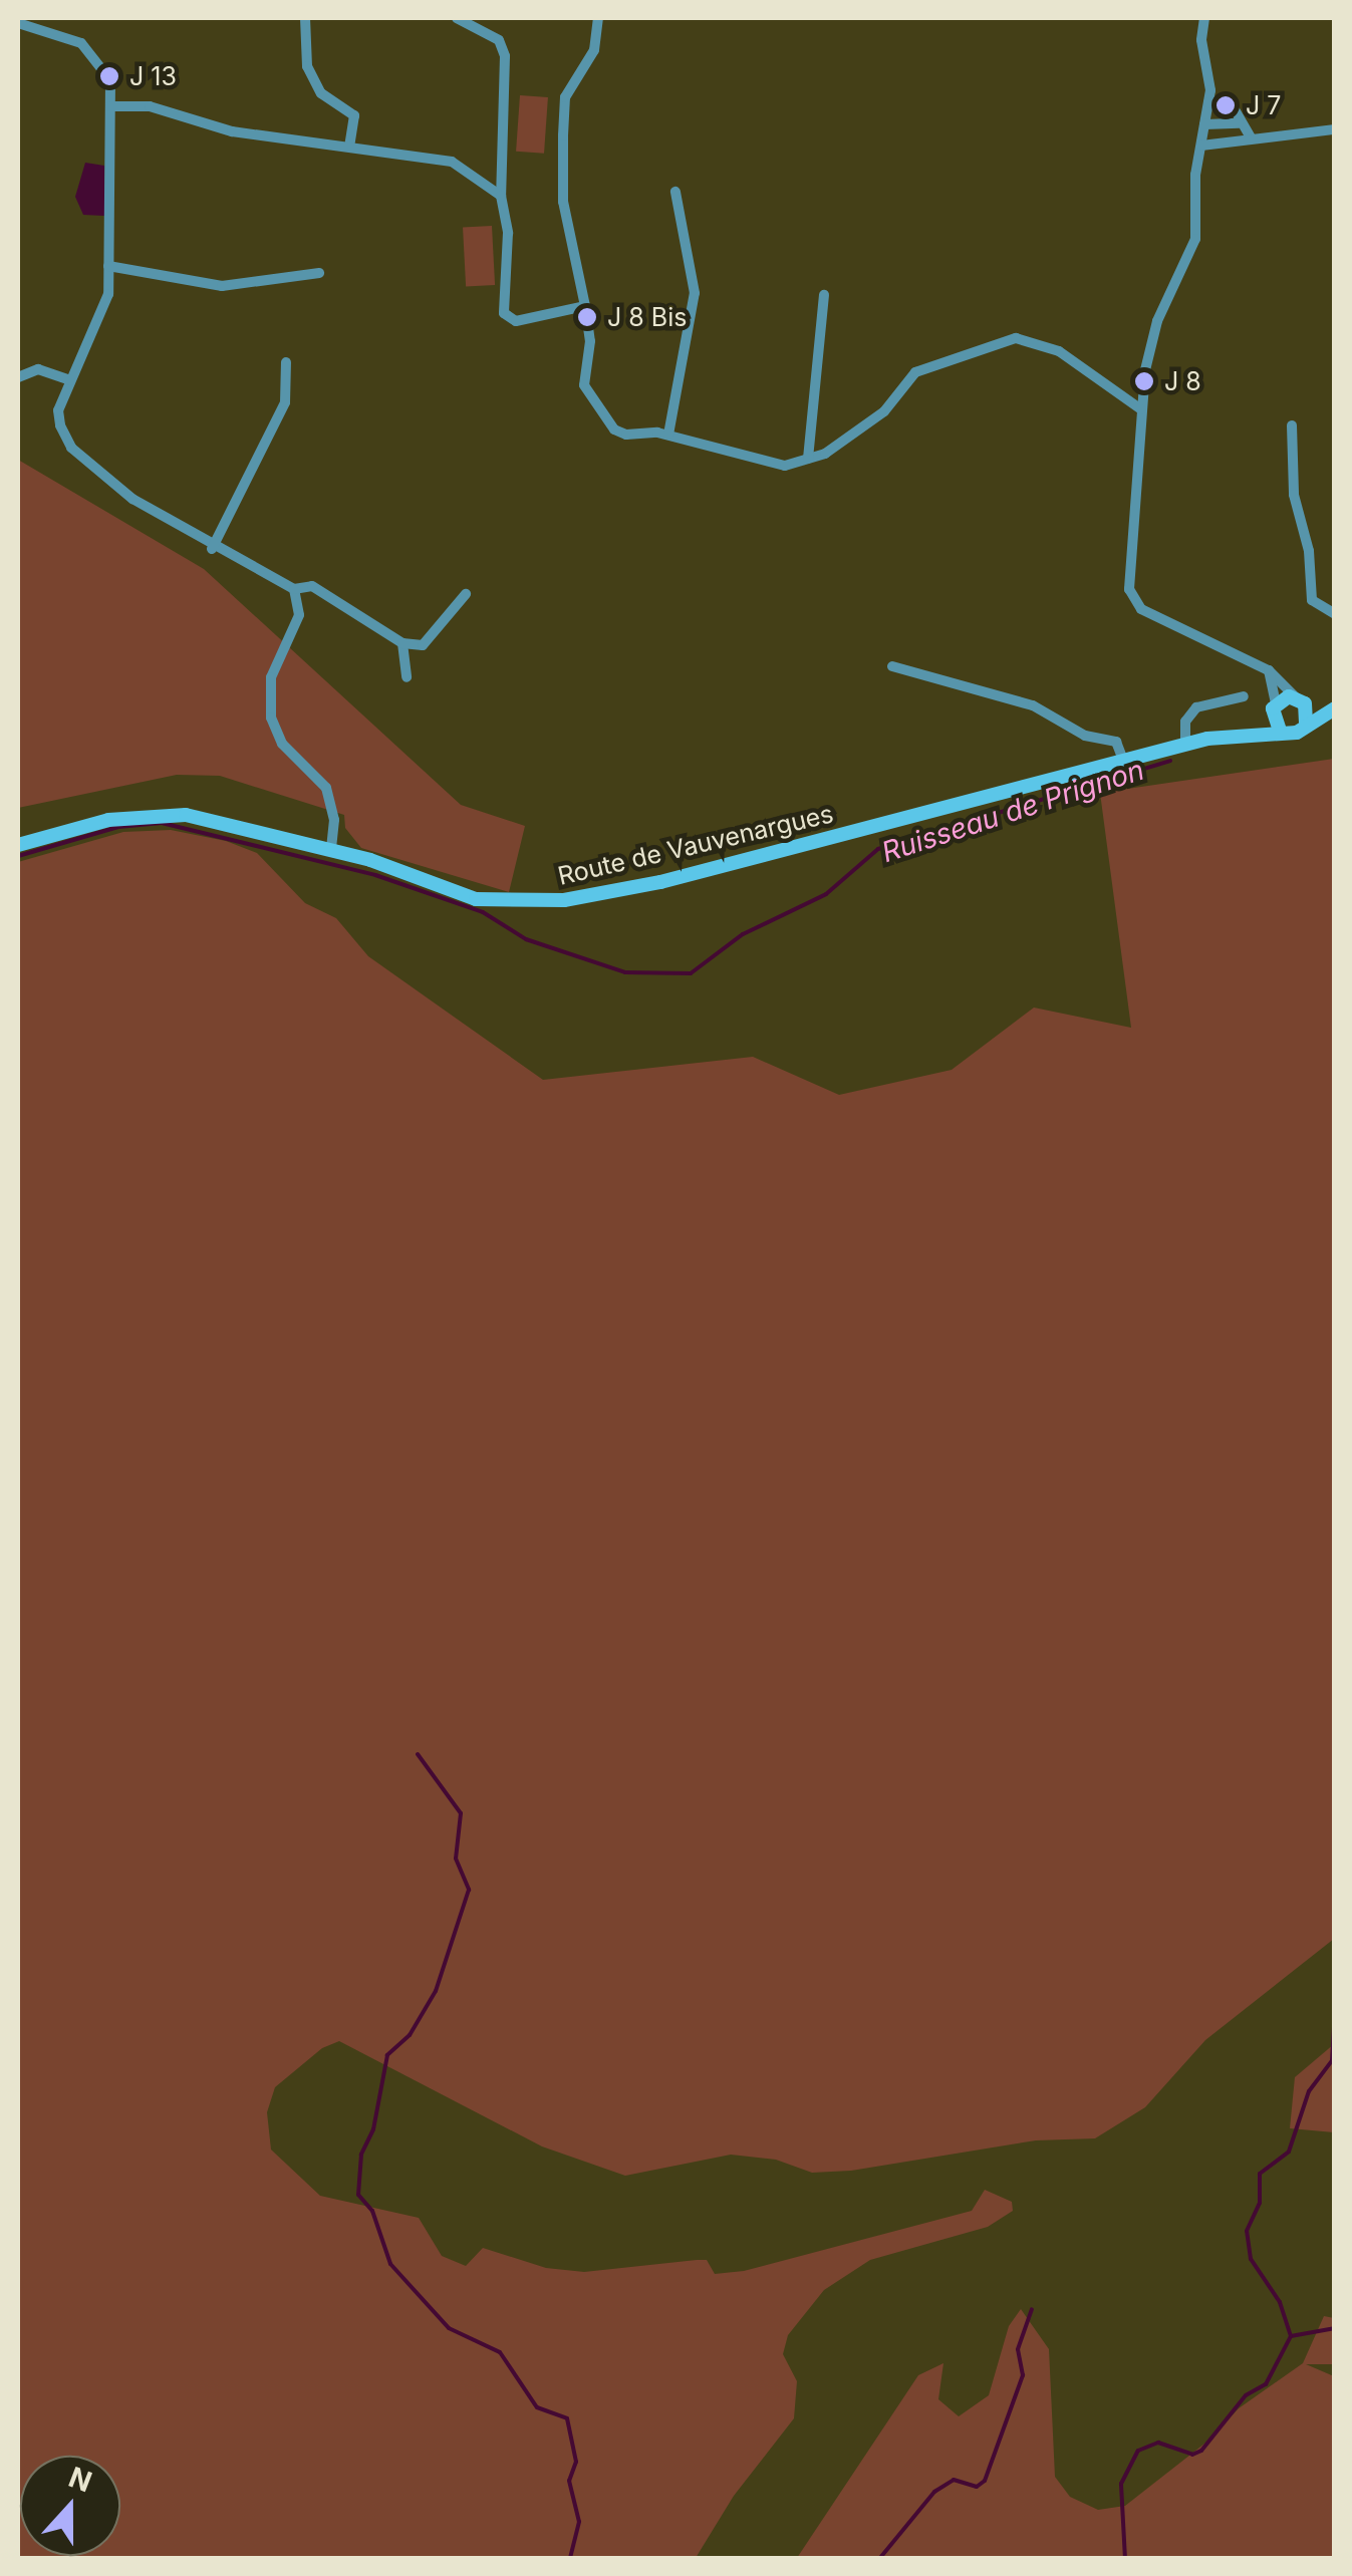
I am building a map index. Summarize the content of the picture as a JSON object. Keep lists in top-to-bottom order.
{
  "streets": {
    "main road": ["Route de Vauvenargues"]
  },
  "water": ["Ruisseau de Prignon"],
  "places": [
    "J 13",
    "J 7",
    "J 8 Bis",
    "J 8"
  ],
  "north": "top"
}
